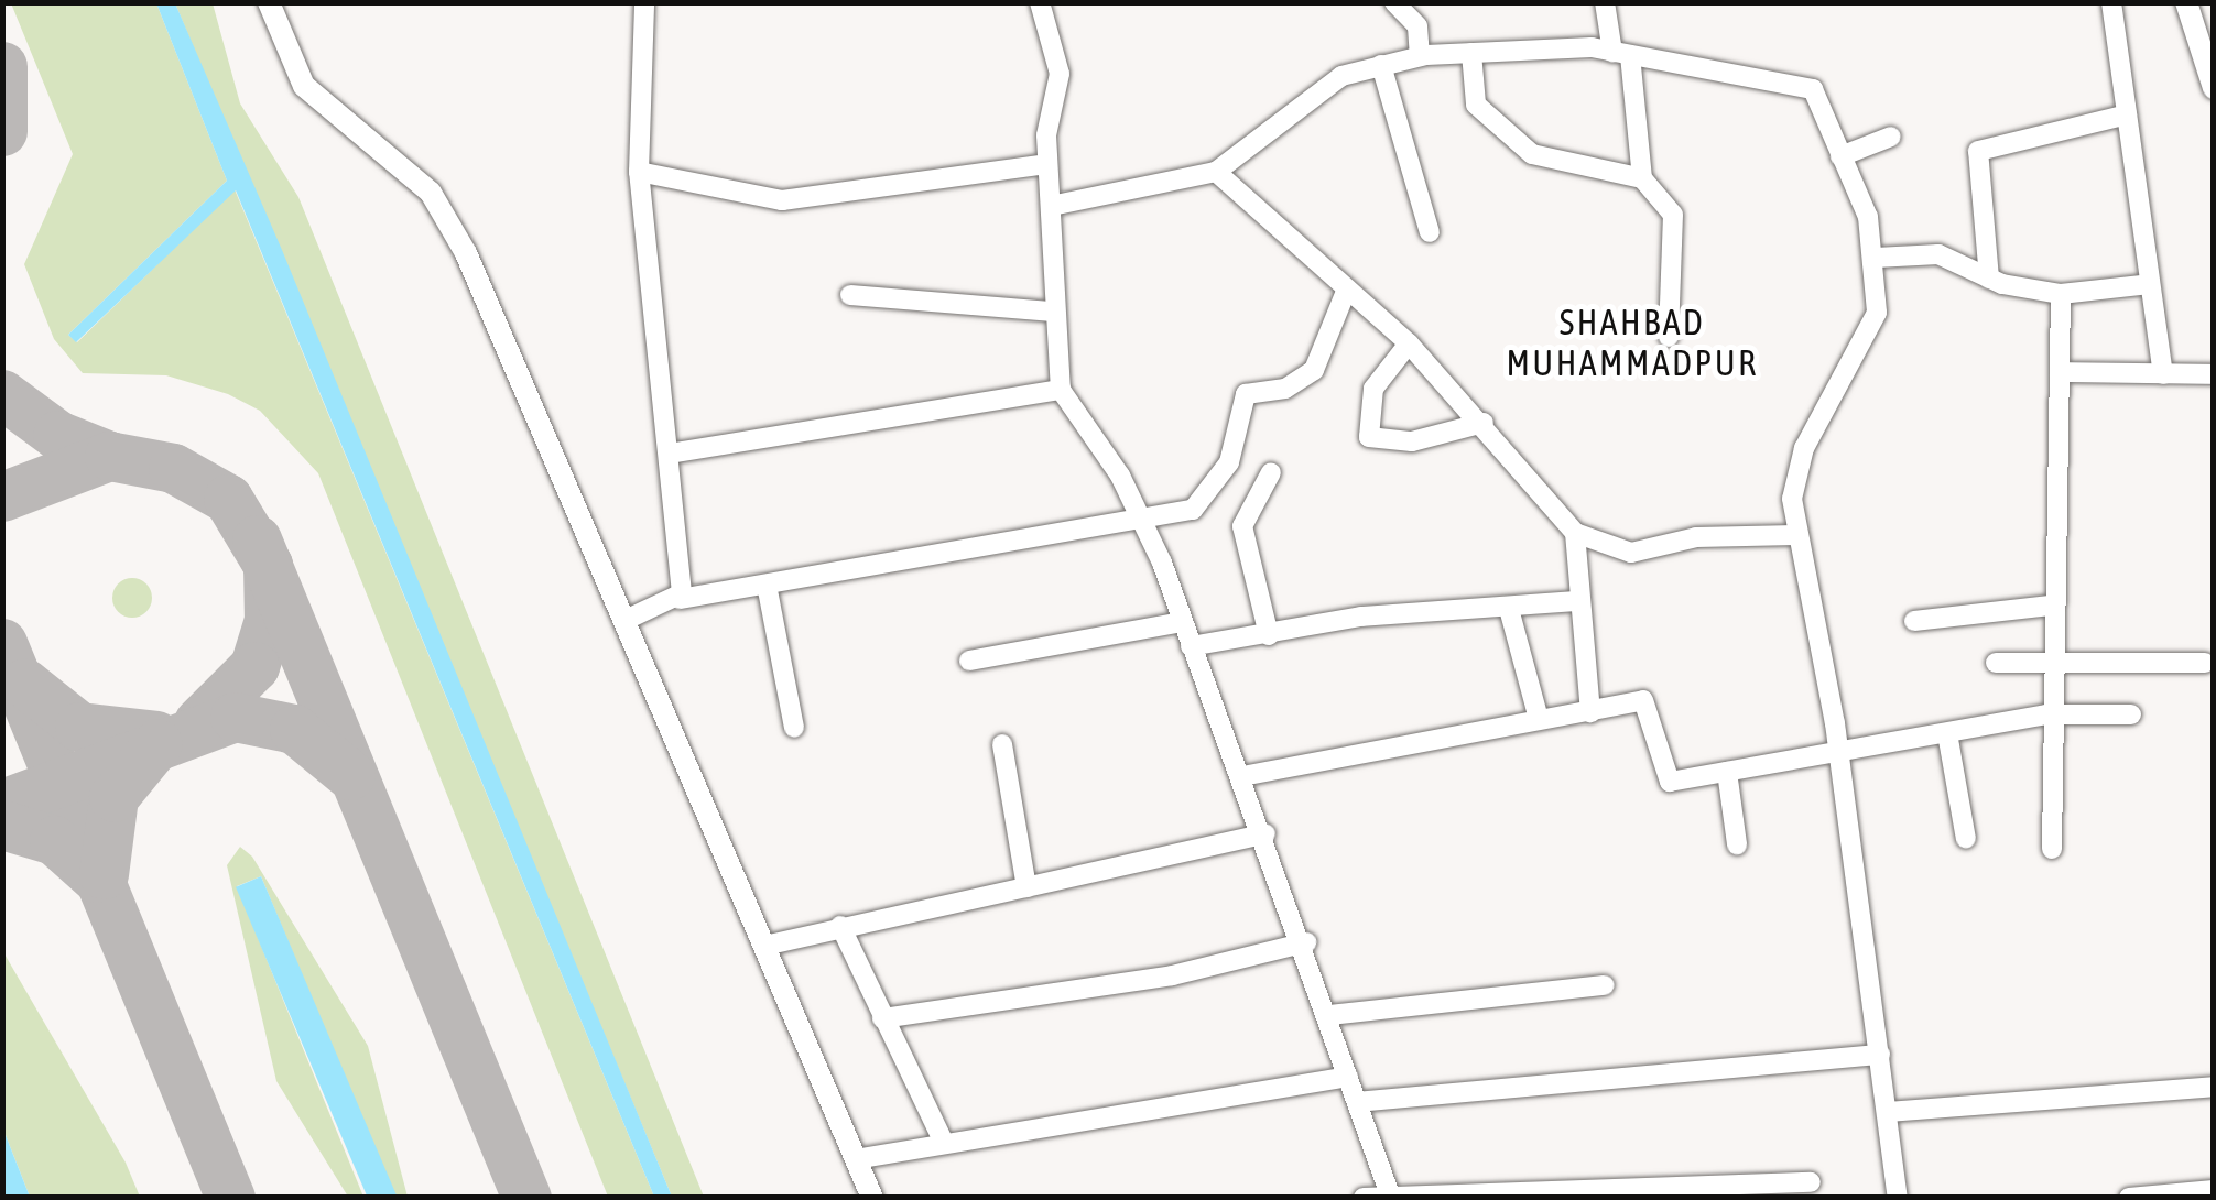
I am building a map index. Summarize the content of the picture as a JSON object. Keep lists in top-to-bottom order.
{
  "districts": ["SHAHBAD MUHAMMADPUR"]
}
